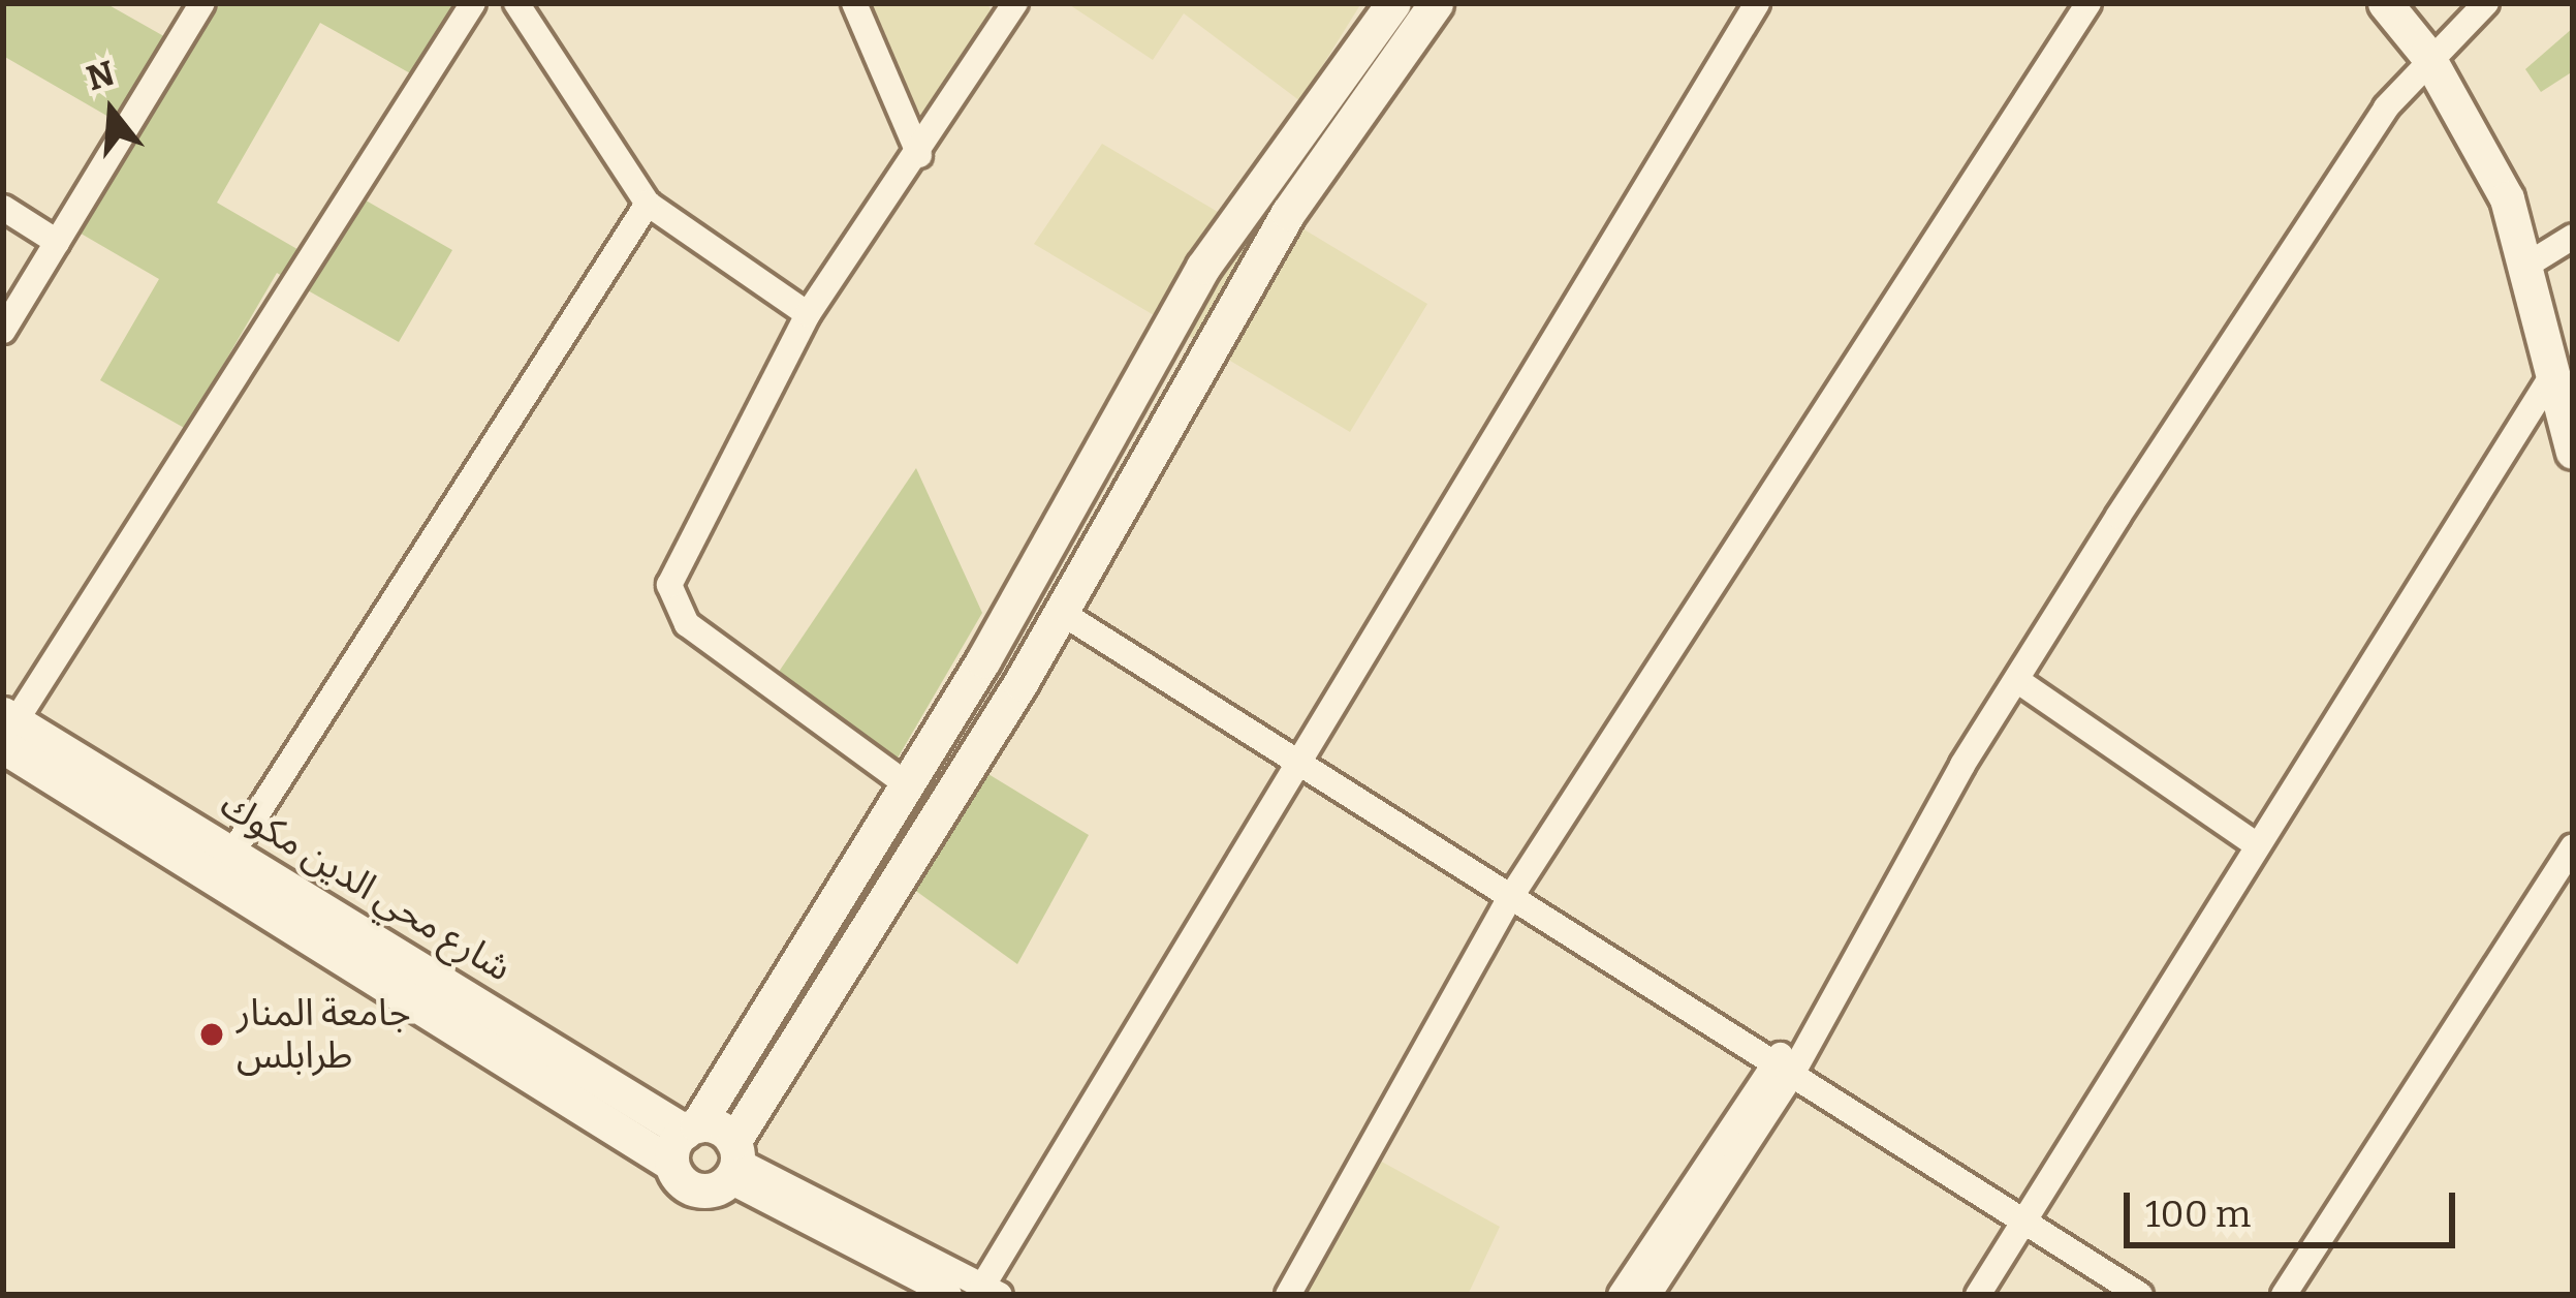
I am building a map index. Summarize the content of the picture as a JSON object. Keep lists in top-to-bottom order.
{
  "streets": {
    "street": ["شارع محي الدين مكوك"]
  },
  "places": ["جامعة المنار طرابلس"],
  "scale_bar": "100 m",
  "north": "top"
}
